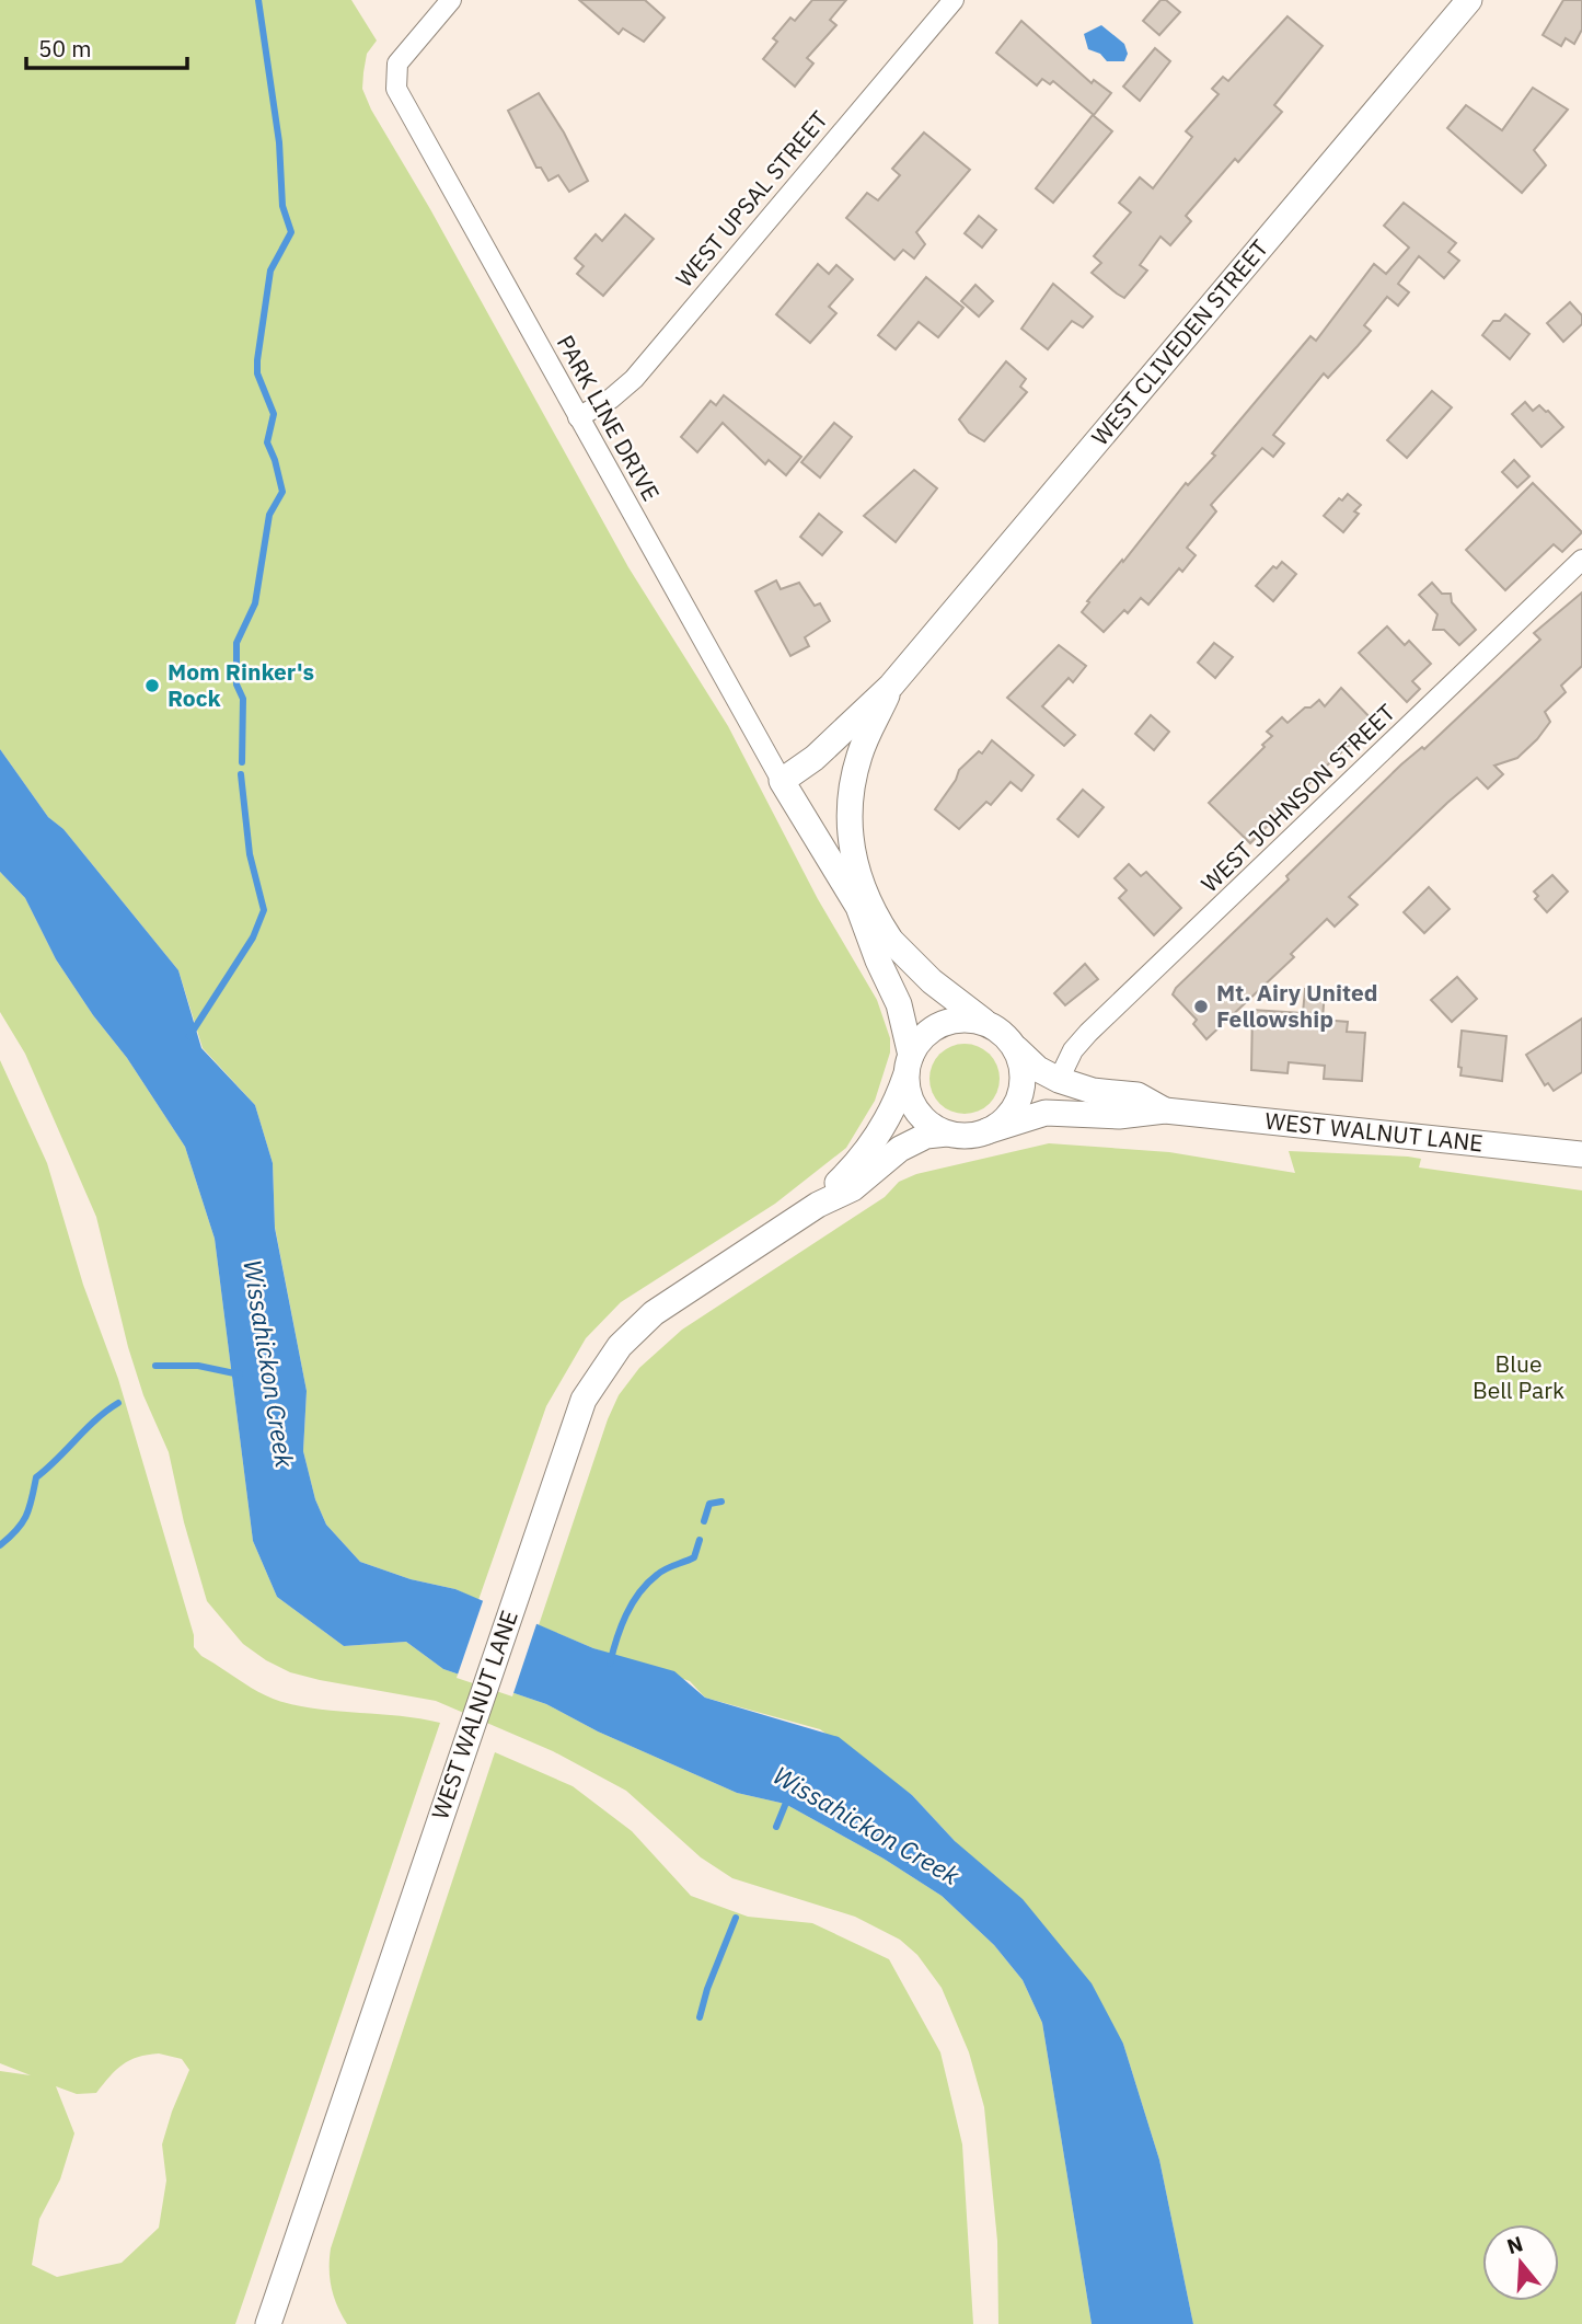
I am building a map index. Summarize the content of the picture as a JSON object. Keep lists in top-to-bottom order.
{
  "streets": {
    "street": [
      "WEST UPSAL STREET",
      "WEST CLIVEDEN STREET",
      "PARK LINE DRIVE",
      "WEST JOHNSON STREET",
      "WEST WALNUT LANE"
    ]
  },
  "crossings": [
    ["WEST UPSAL STREET", "PARK LINE DRIVE"],
    ["WEST CLIVEDEN STREET", "PARK LINE DRIVE"],
    ["WEST JOHNSON STREET", "WEST WALNUT LANE"]
  ],
  "water": ["Wissahickon Creek"],
  "parks": ["Blue Bell Park"],
  "places": ["Mom Rinker's Rock", "Mt. Airy United Fellowship"],
  "scale_bar": "50 m",
  "north": "top"
}
